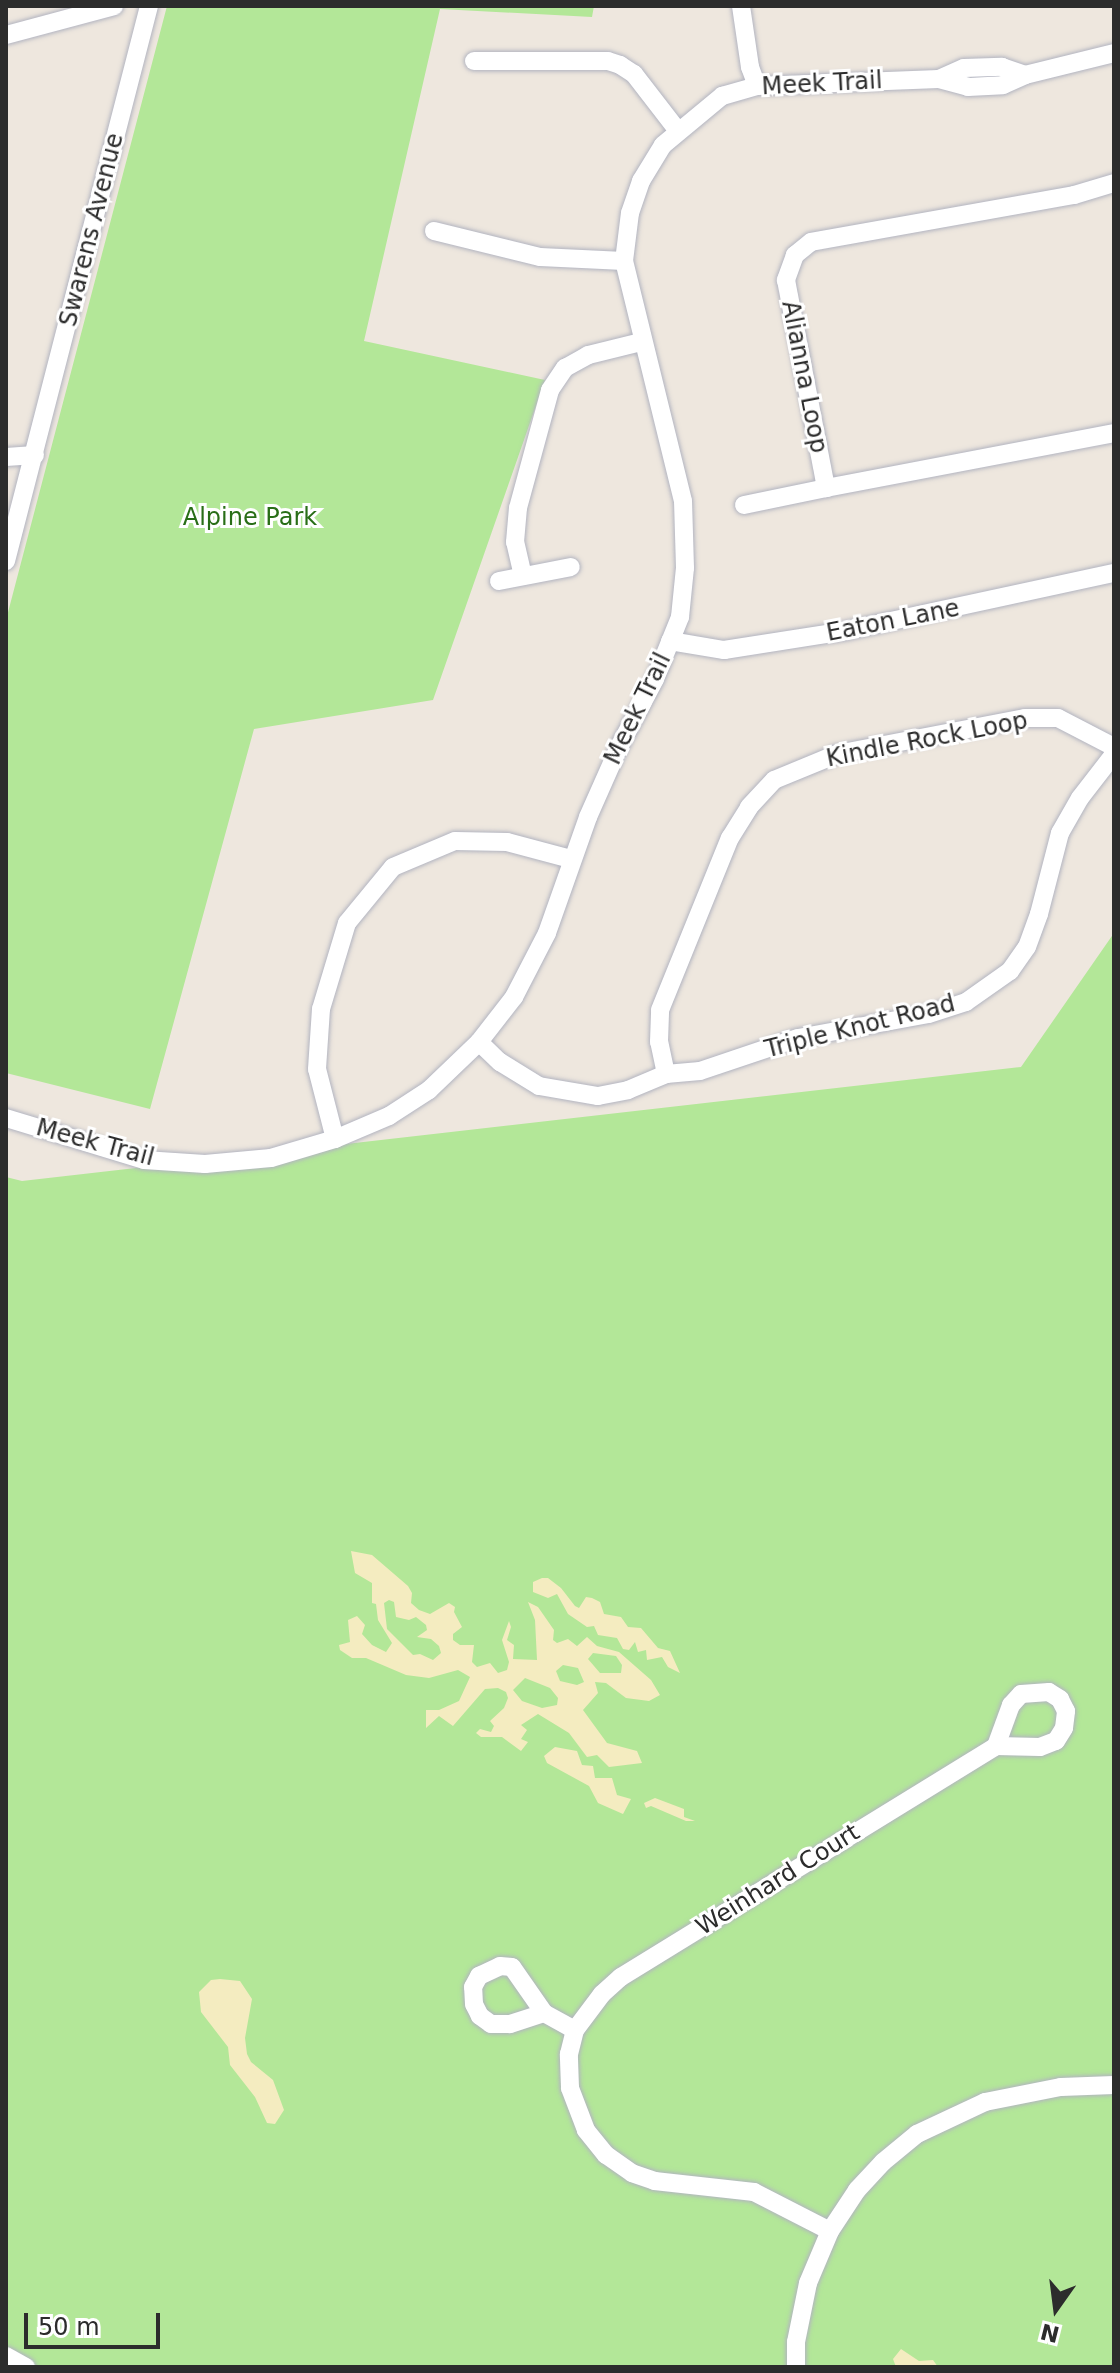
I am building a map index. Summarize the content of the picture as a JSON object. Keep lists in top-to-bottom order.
{
  "streets": {
    "street": [
      "Meek Trail",
      "Swarens Avenue",
      "Alianna Loop",
      "Eaton Lane",
      "Kindle Rock Loop",
      "Triple Knot Road",
      "Weinhard Court"
    ]
  },
  "crossings": [
    ["Meek Trail", "Eaton Lane"],
    ["Meek Trail", "Triple Knot Road"],
    ["Kindle Rock Loop", "Triple Knot Road"]
  ],
  "parks": ["Alpine Park"],
  "scale_bar": "50 m",
  "north": "bottom"
}
